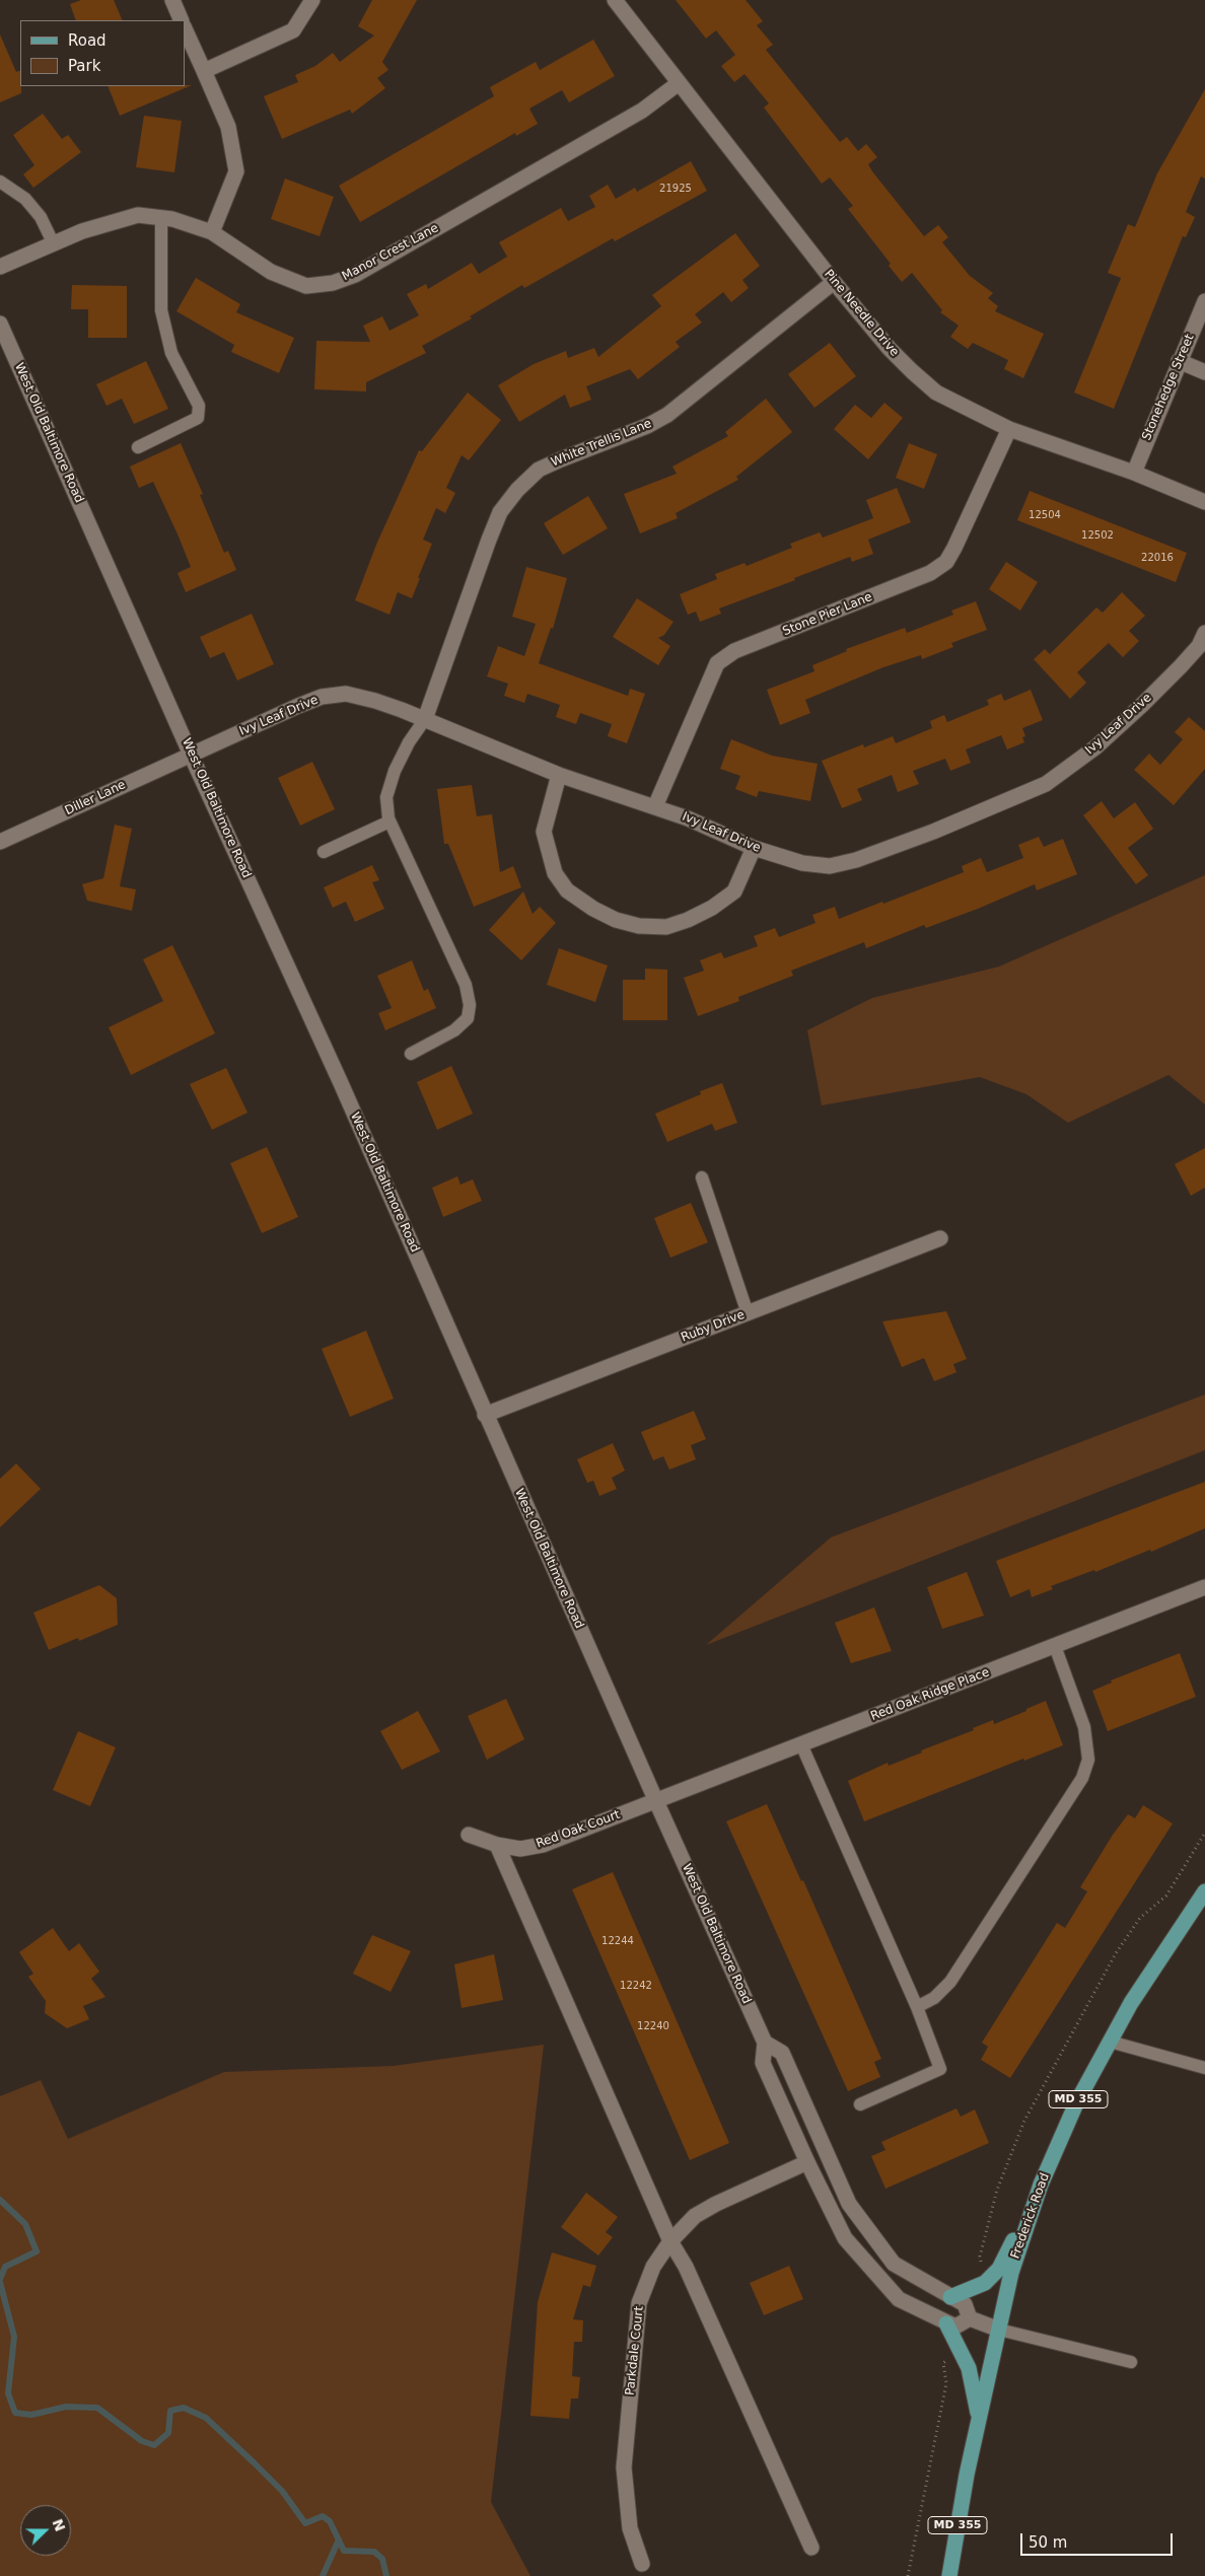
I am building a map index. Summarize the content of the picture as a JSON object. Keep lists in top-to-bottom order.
{
  "streets": {
    "main road": ["MD 355", "Frederick Road"],
    "street": [
      "Manor Crest Lane",
      "Pine Needle Drive",
      "Stonehedge Street",
      "West Old Baltimore Road",
      "White Trellis Lane",
      "Stone Pier Lane",
      "Ivy Leaf Drive",
      "Diller Lane",
      "Ruby Drive",
      "Red Oak Ridge Place",
      "Red Oak Court",
      "Parkdale Court"
    ]
  },
  "crossings": [
    ["Manor Crest Lane", "Pine Needle Drive"],
    ["Pine Needle Drive", "Stonehedge Street"],
    ["Pine Needle Drive", "White Trellis Lane"],
    ["Pine Needle Drive", "Stone Pier Lane"],
    ["West Old Baltimore Road", "Ivy Leaf Drive"],
    ["West Old Baltimore Road", "Diller Lane"],
    ["West Old Baltimore Road", "Ruby Drive"],
    ["West Old Baltimore Road", "Red Oak Ridge Place"],
    ["West Old Baltimore Road", "Red Oak Court"],
    ["West Old Baltimore Road", "Parkdale Court"],
    ["White Trellis Lane", "Ivy Leaf Drive"],
    ["Stone Pier Lane", "Ivy Leaf Drive"],
    ["Ivy Leaf Drive", "Diller Lane"],
    ["Red Oak Ridge Place", "Red Oak Court"]
  ],
  "house_numbers": [
    "21925",
    "12504",
    "12502",
    "22016",
    "12244",
    "12242",
    "12240"
  ],
  "legend": ["Road", "Park"],
  "scale_bar": "50 m",
  "north": "right"
}
